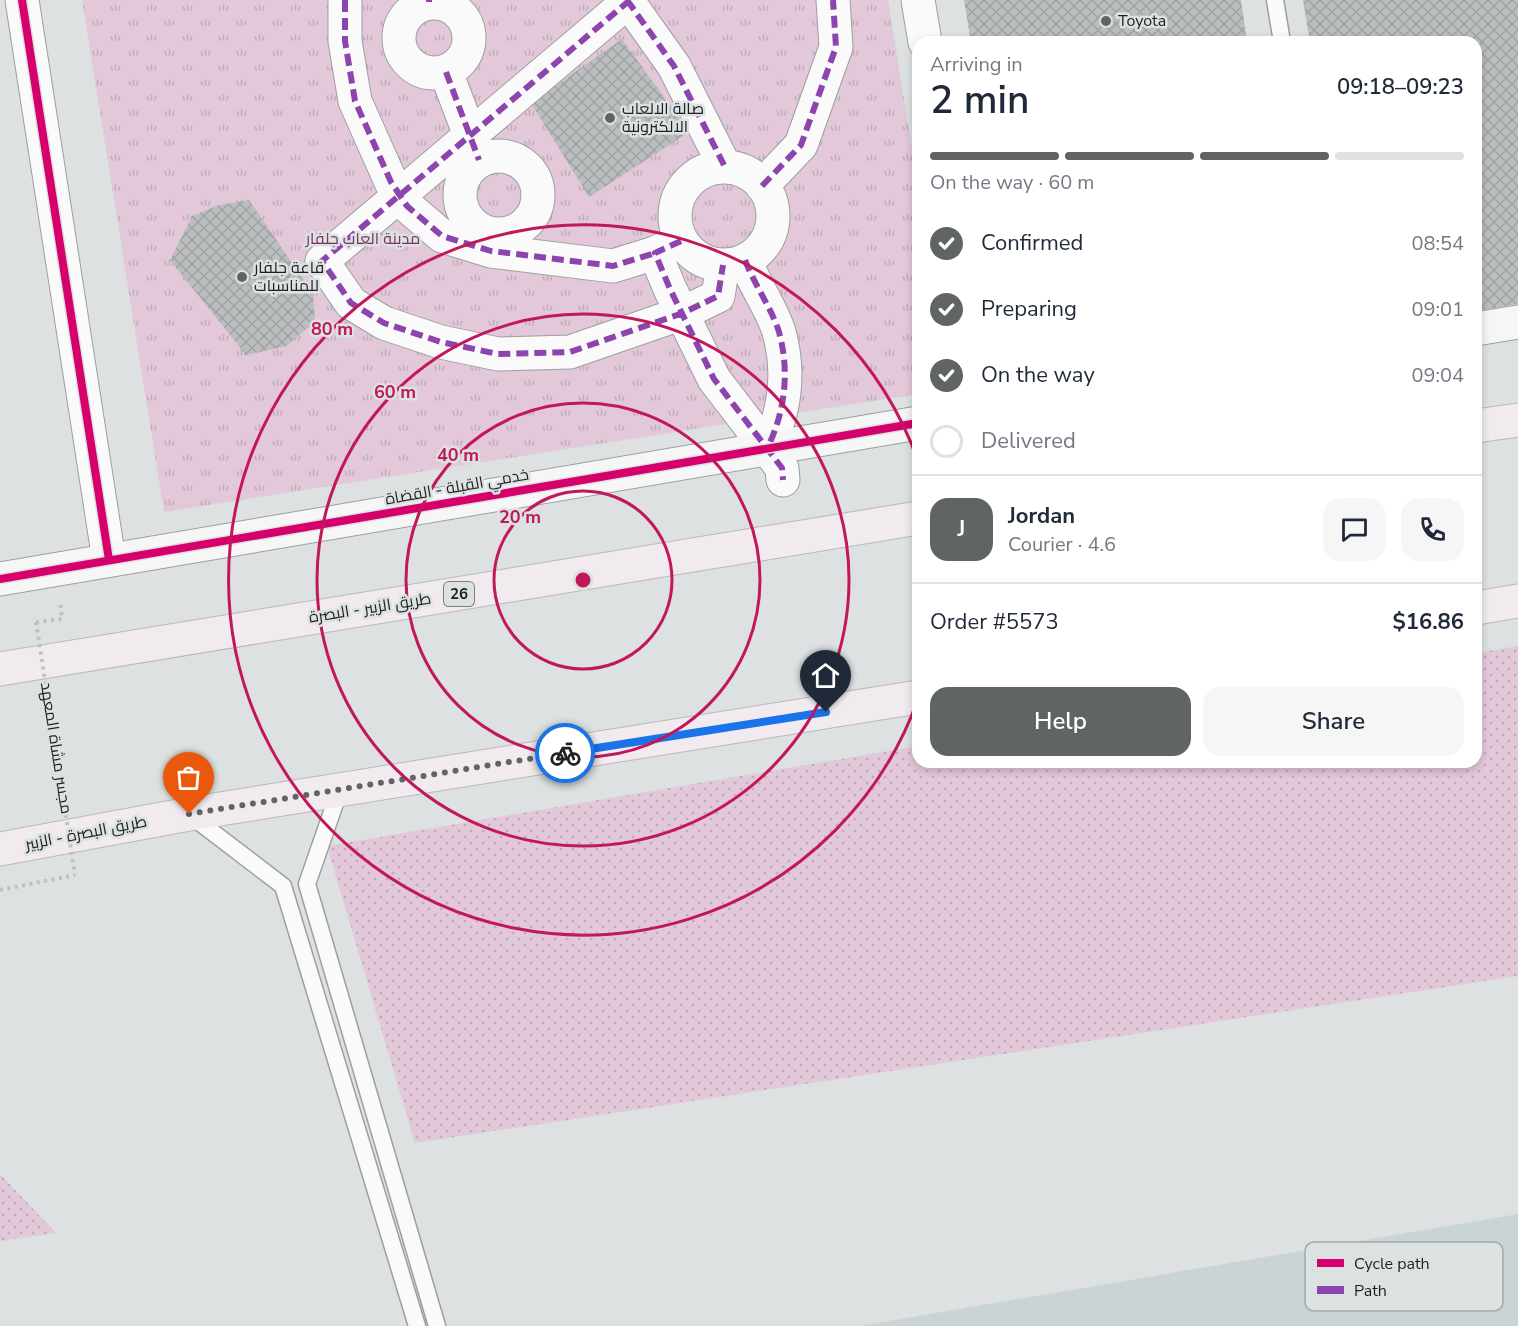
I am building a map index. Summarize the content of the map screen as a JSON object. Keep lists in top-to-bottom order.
{
  "streets": {
    "highway": ["26", "طريق الزبير - البصرة", "طريق البصرة - الزبير"],
    "street": ["خدمي القبلة - القضاة"],
    "path": ["مجسر مشاة المعهد"]
  },
  "parks": ["مدينة العاب جلفار"],
  "places": ["Toyota", "صالة الالعاب الالكترونية", "قاعة جلفار للمناسبات"],
  "legend": ["Cycle path", "Path"],
  "page": {
    "heading": ["2 min", "Arriving in", "09:18–09:23"],
    "panel": [
      "Jordan",
      "Courier · 4.6",
      "Order #5573",
      "$16.86"
    ],
    "bar": "On the way · 60 m",
    "list": [
      ["Confirmed", "08:54"],
      ["Preparing", "09:01"],
      ["On the way", "09:04"],
      "Delivered"
    ],
    "round": "J",
    "buttons": ["Help", "Share"]
  },
  "rings": [
    "80 m",
    "60 m",
    "40 m",
    "20 m"
  ]
}
